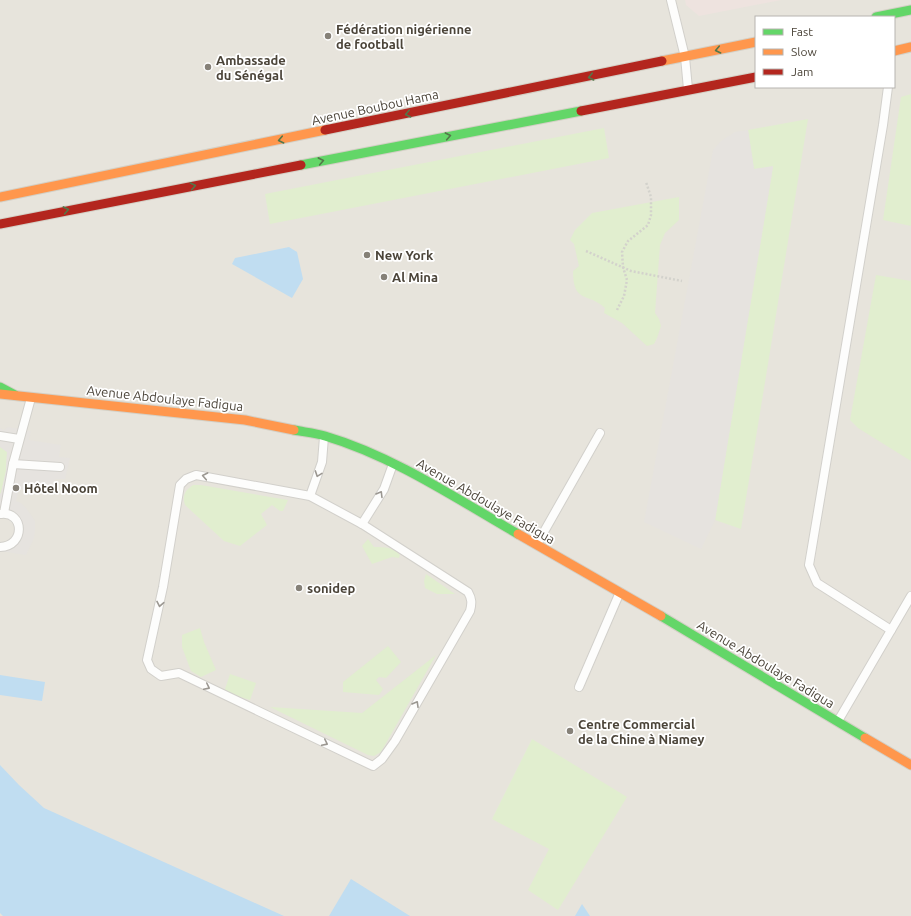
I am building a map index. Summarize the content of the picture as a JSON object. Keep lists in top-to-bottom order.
{
  "streets": {
    "main road": ["Avenue Boubou Hama", "Avenue Abdoulaye Fadigua"]
  },
  "places": [
    "Fédération nigérienne de football",
    "Ambassade du Sénégal",
    "New York",
    "Al Mina",
    "Hôtel Noom",
    "sonidep",
    "Centre Commercial de la Chine à Niamey"
  ],
  "legend": ["Fast", "Slow", "Jam"]
}
